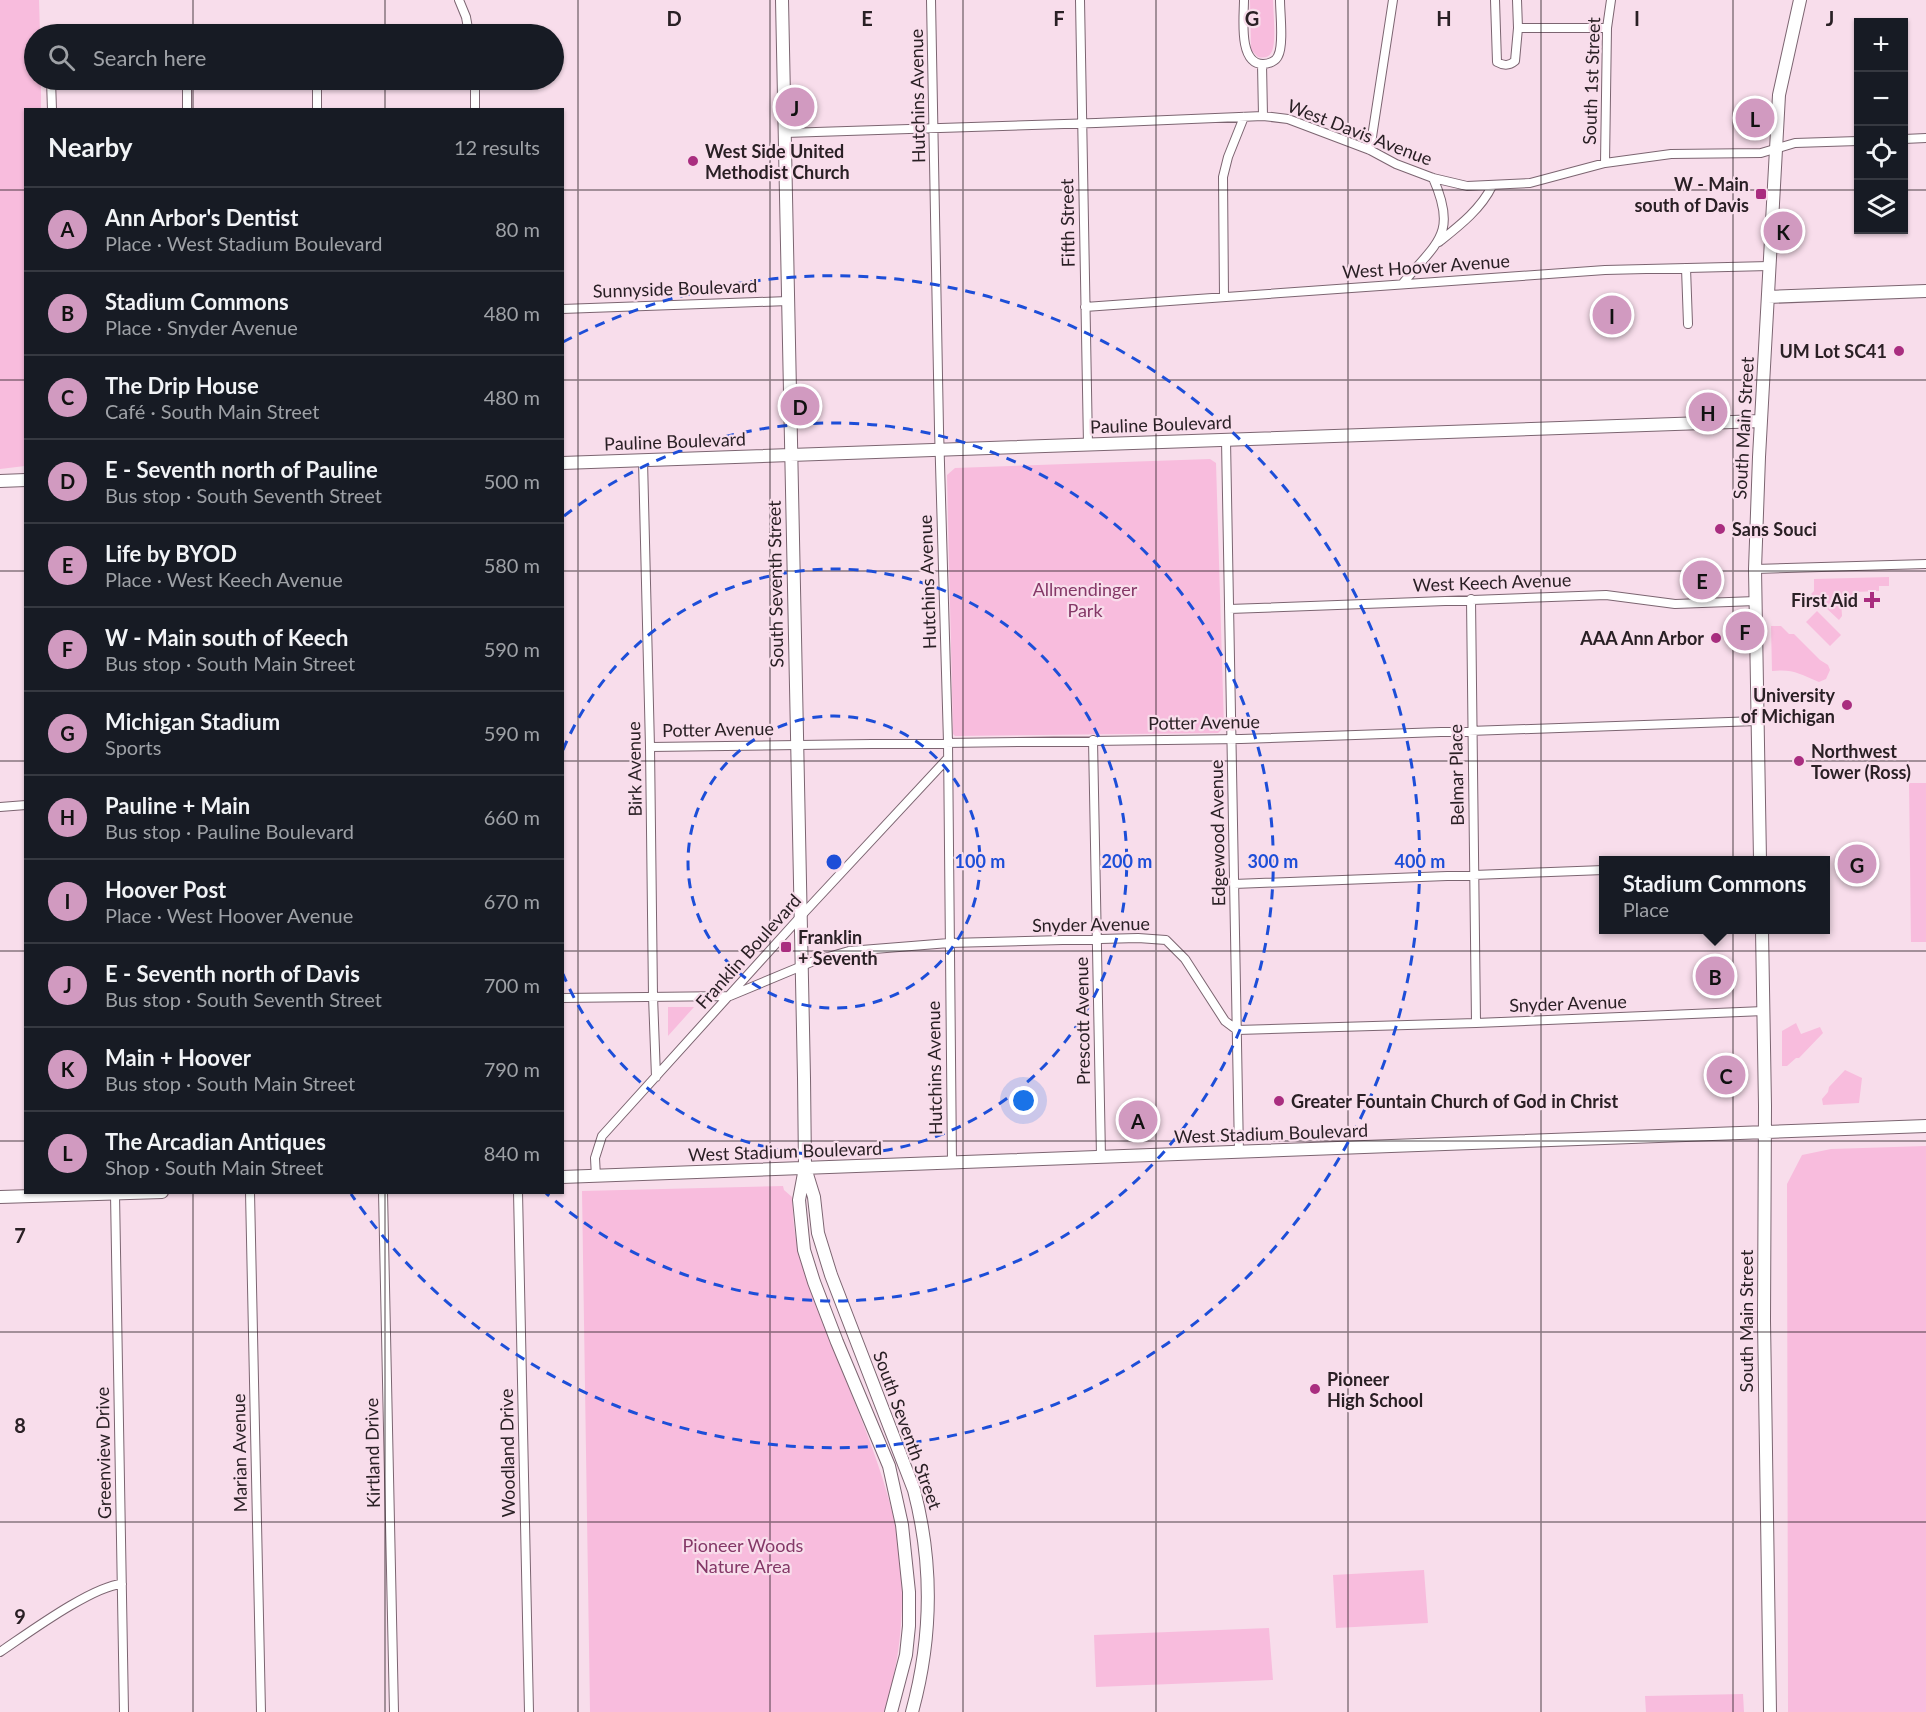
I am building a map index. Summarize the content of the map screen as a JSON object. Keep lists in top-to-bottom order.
{
  "streets": {
    "street": [
      "South 1st Street",
      "Hutchins Avenue",
      "West Davis Avenue",
      "Fifth Street",
      "West Hoover Avenue",
      "Sunnyside Boulevard",
      "Pauline Boulevard",
      "South Main Street",
      "West Keech Avenue",
      "South Seventh Street",
      "Potter Avenue",
      "Birk Avenue",
      "Belmar Place",
      "Edgewood Avenue",
      "Snyder Avenue",
      "Franklin Boulevard",
      "Prescott Avenue",
      "West Stadium Boulevard",
      "Greenview Drive",
      "Marian Avenue",
      "Kirtland Drive",
      "Woodland Drive"
    ]
  },
  "crossings": [
    ["South 1st Street", "West Davis Avenue"],
    ["Hutchins Avenue", "West Davis Avenue"],
    ["Hutchins Avenue", "Pauline Boulevard"],
    ["Hutchins Avenue", "Potter Avenue"],
    ["Hutchins Avenue", "Snyder Avenue"],
    ["Hutchins Avenue", "Franklin Boulevard"],
    ["Hutchins Avenue", "West Stadium Boulevard"],
    ["West Davis Avenue", "Fifth Street"],
    ["West Davis Avenue", "South Main Street"],
    ["West Davis Avenue", "South Seventh Street"],
    ["Fifth Street", "West Hoover Avenue"],
    ["Fifth Street", "Pauline Boulevard"],
    ["West Hoover Avenue", "South Main Street"],
    ["Sunnyside Boulevard", "South Seventh Street"],
    ["Pauline Boulevard", "South Main Street"],
    ["Pauline Boulevard", "South Seventh Street"],
    ["Pauline Boulevard", "Birk Avenue"],
    ["Pauline Boulevard", "Edgewood Avenue"],
    ["South Main Street", "West Keech Avenue"],
    ["South Main Street", "Potter Avenue"],
    ["South Main Street", "Snyder Avenue"],
    ["South Main Street", "West Stadium Boulevard"],
    ["West Keech Avenue", "Belmar Place"],
    ["West Keech Avenue", "Edgewood Avenue"],
    ["South Seventh Street", "Potter Avenue"],
    ["South Seventh Street", "Snyder Avenue"],
    ["South Seventh Street", "Franklin Boulevard"],
    ["South Seventh Street", "West Stadium Boulevard"],
    ["Potter Avenue", "Birk Avenue"],
    ["Potter Avenue", "Belmar Place"],
    ["Potter Avenue", "Edgewood Avenue"],
    ["Potter Avenue", "Prescott Avenue"],
    ["Birk Avenue", "Snyder Avenue"],
    ["Birk Avenue", "Franklin Boulevard"],
    ["Belmar Place", "Snyder Avenue"],
    ["Edgewood Avenue", "Snyder Avenue"],
    ["Edgewood Avenue", "West Stadium Boulevard"],
    ["Snyder Avenue", "Franklin Boulevard"],
    ["Snyder Avenue", "Prescott Avenue"],
    ["Franklin Boulevard", "West Stadium Boulevard"],
    ["Prescott Avenue", "West Stadium Boulevard"]
  ],
  "parks": ["Allmendinger Park", "Pioneer Woods Nature Area"],
  "places": {
    "other": [
      "West Side United Methodist Church",
      "UM Lot SC41",
      "Sans Souci",
      "AAA Ann Arbor",
      "University of Michigan",
      "Northwest Tower (Ross)",
      "Greater Fountain Church of God in Christ",
      "Pioneer High School"
    ],
    "transit": ["W - Main south of Davis", "Franklin + Seventh"],
    "health": ["First Aid"]
  },
  "page": {
    "map_buttons": ["+", "−"],
    "search": "Search here",
    "pins": [
      "J",
      "L",
      "K",
      "I",
      "D",
      "H",
      "E",
      "F",
      "G",
      "B",
      "C",
      "A"
    ],
    "heading": ["Nearby", "12 results"],
    "list": [
      {
        "mark": "A",
        "name": "Ann Arbor's Dentist",
        "note": "Place · West Stadium Boulevard",
        "value": "80 m"
      },
      {
        "mark": "B",
        "name": "Stadium Commons",
        "note": "Place · Snyder Avenue",
        "value": "480 m"
      },
      {
        "mark": "C",
        "name": "The Drip House",
        "note": "Café · South Main Street",
        "value": "480 m"
      },
      {
        "mark": "D",
        "name": "E - Seventh north of Pauline",
        "note": "Bus stop · South Seventh Street",
        "value": "500 m"
      },
      {
        "mark": "E",
        "name": "Life by BYOD",
        "note": "Place · West Keech Avenue",
        "value": "580 m"
      },
      {
        "mark": "F",
        "name": "W - Main south of Keech",
        "note": "Bus stop · South Main Street",
        "value": "590 m"
      },
      {
        "mark": "G",
        "name": "Michigan Stadium",
        "note": "Sports",
        "value": "590 m"
      },
      {
        "mark": "H",
        "name": "Pauline + Main",
        "note": "Bus stop · Pauline Boulevard",
        "value": "660 m"
      },
      {
        "mark": "I",
        "name": "Hoover Post",
        "note": "Place · West Hoover Avenue",
        "value": "670 m"
      },
      {
        "mark": "J",
        "name": "E - Seventh north of Davis",
        "note": "Bus stop · South Seventh Street",
        "value": "700 m"
      },
      {
        "mark": "K",
        "name": "Main + Hoover",
        "note": "Bus stop · South Main Street",
        "value": "790 m"
      },
      {
        "mark": "L",
        "name": "The Arcadian Antiques",
        "note": "Shop · South Main Street",
        "value": "840 m"
      }
    ],
    "popup": ["Stadium Commons", "Place"]
  },
  "grid": {
    "columns": [
      "D",
      "E",
      "F",
      "G",
      "H",
      "I",
      "J"
    ],
    "rows": ["7", "8", "9"]
  },
  "rings": [
    "100 m",
    "200 m",
    "300 m",
    "400 m"
  ]
}
